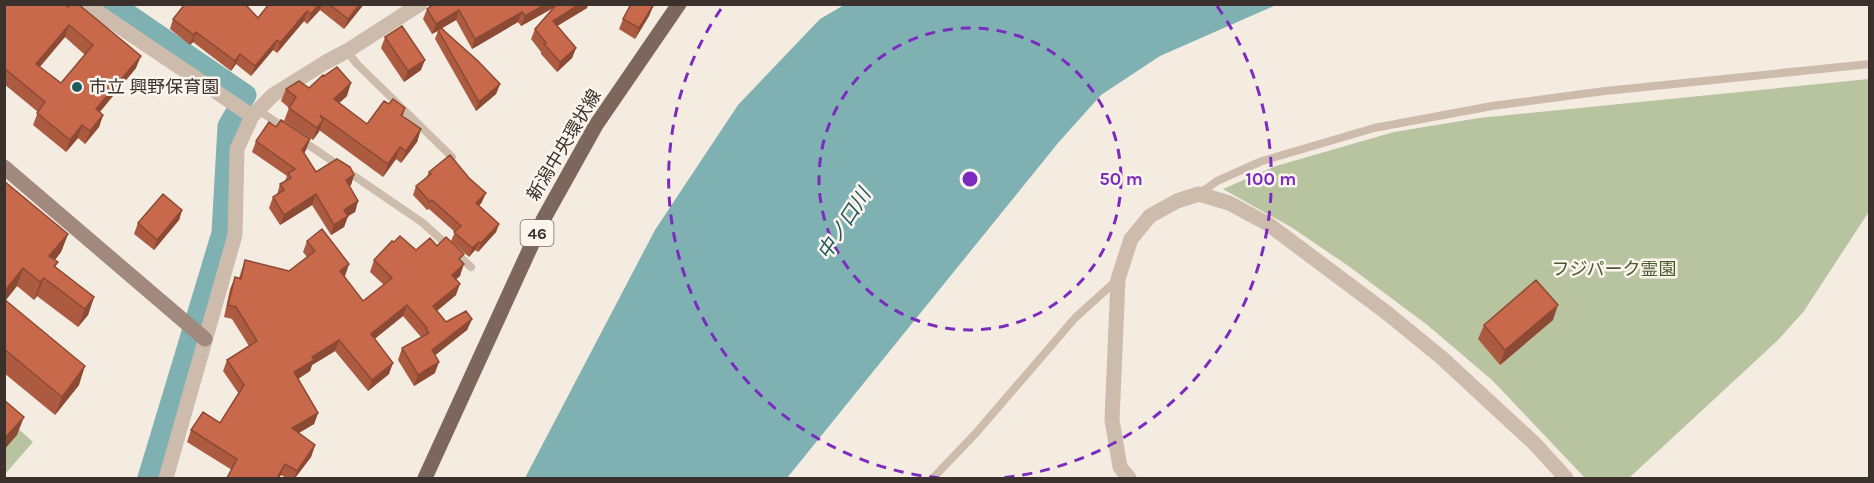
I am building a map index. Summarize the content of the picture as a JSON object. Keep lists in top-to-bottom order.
{
  "streets": {
    "main road": ["新潟中央環状線", "46"]
  },
  "water": ["中ノ口川"],
  "parks": ["フジパーク霊園"],
  "places": ["市立 興野保育園"],
  "rings": ["50 m", "100 m"]
}
